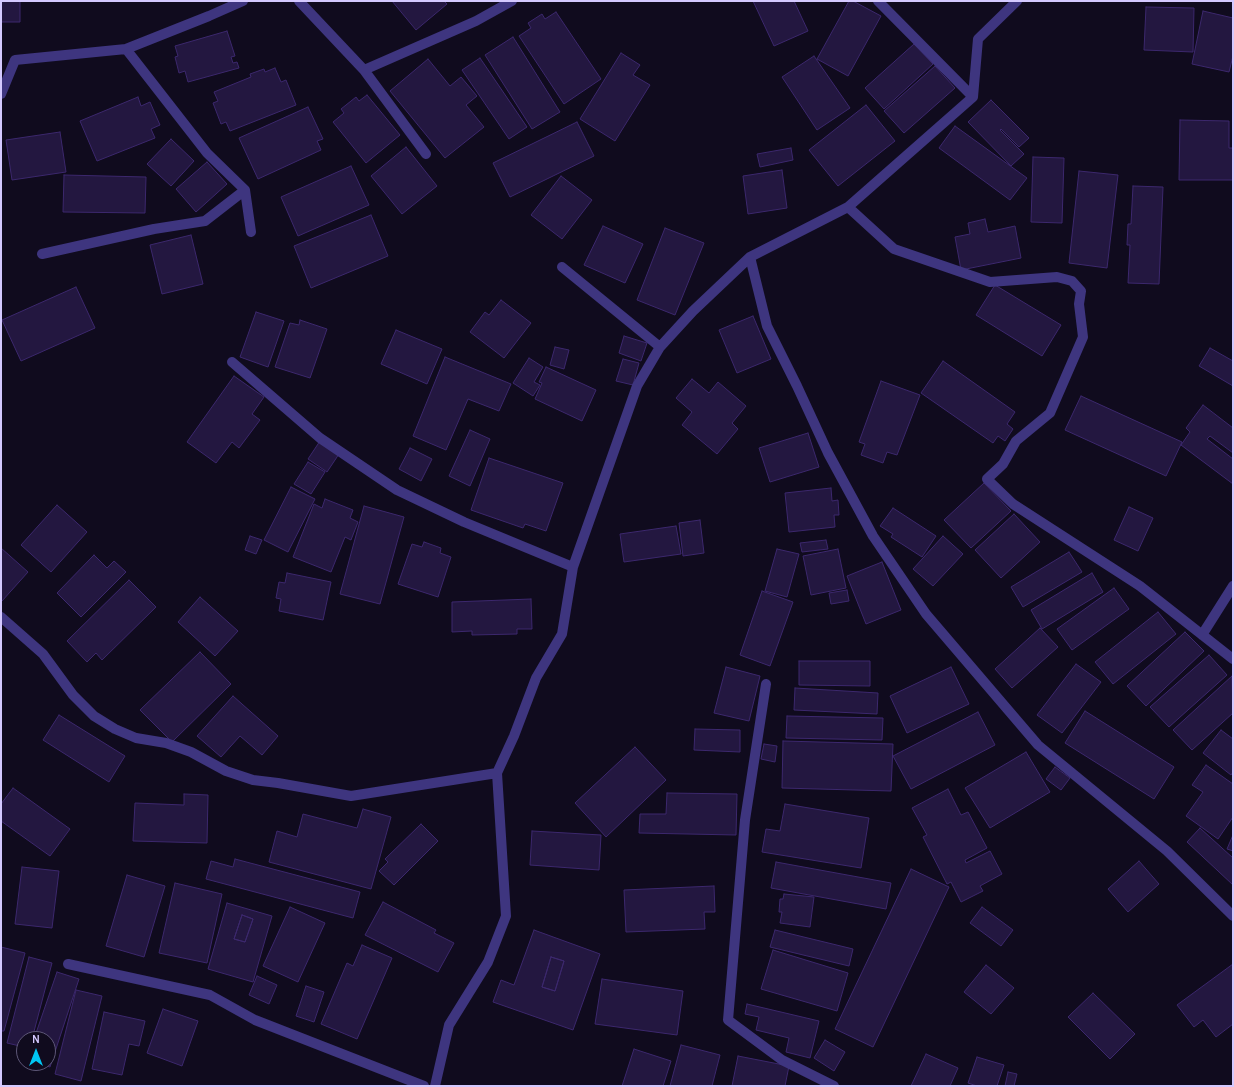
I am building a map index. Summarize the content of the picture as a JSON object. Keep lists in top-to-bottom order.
{
  "north": "top"
}
